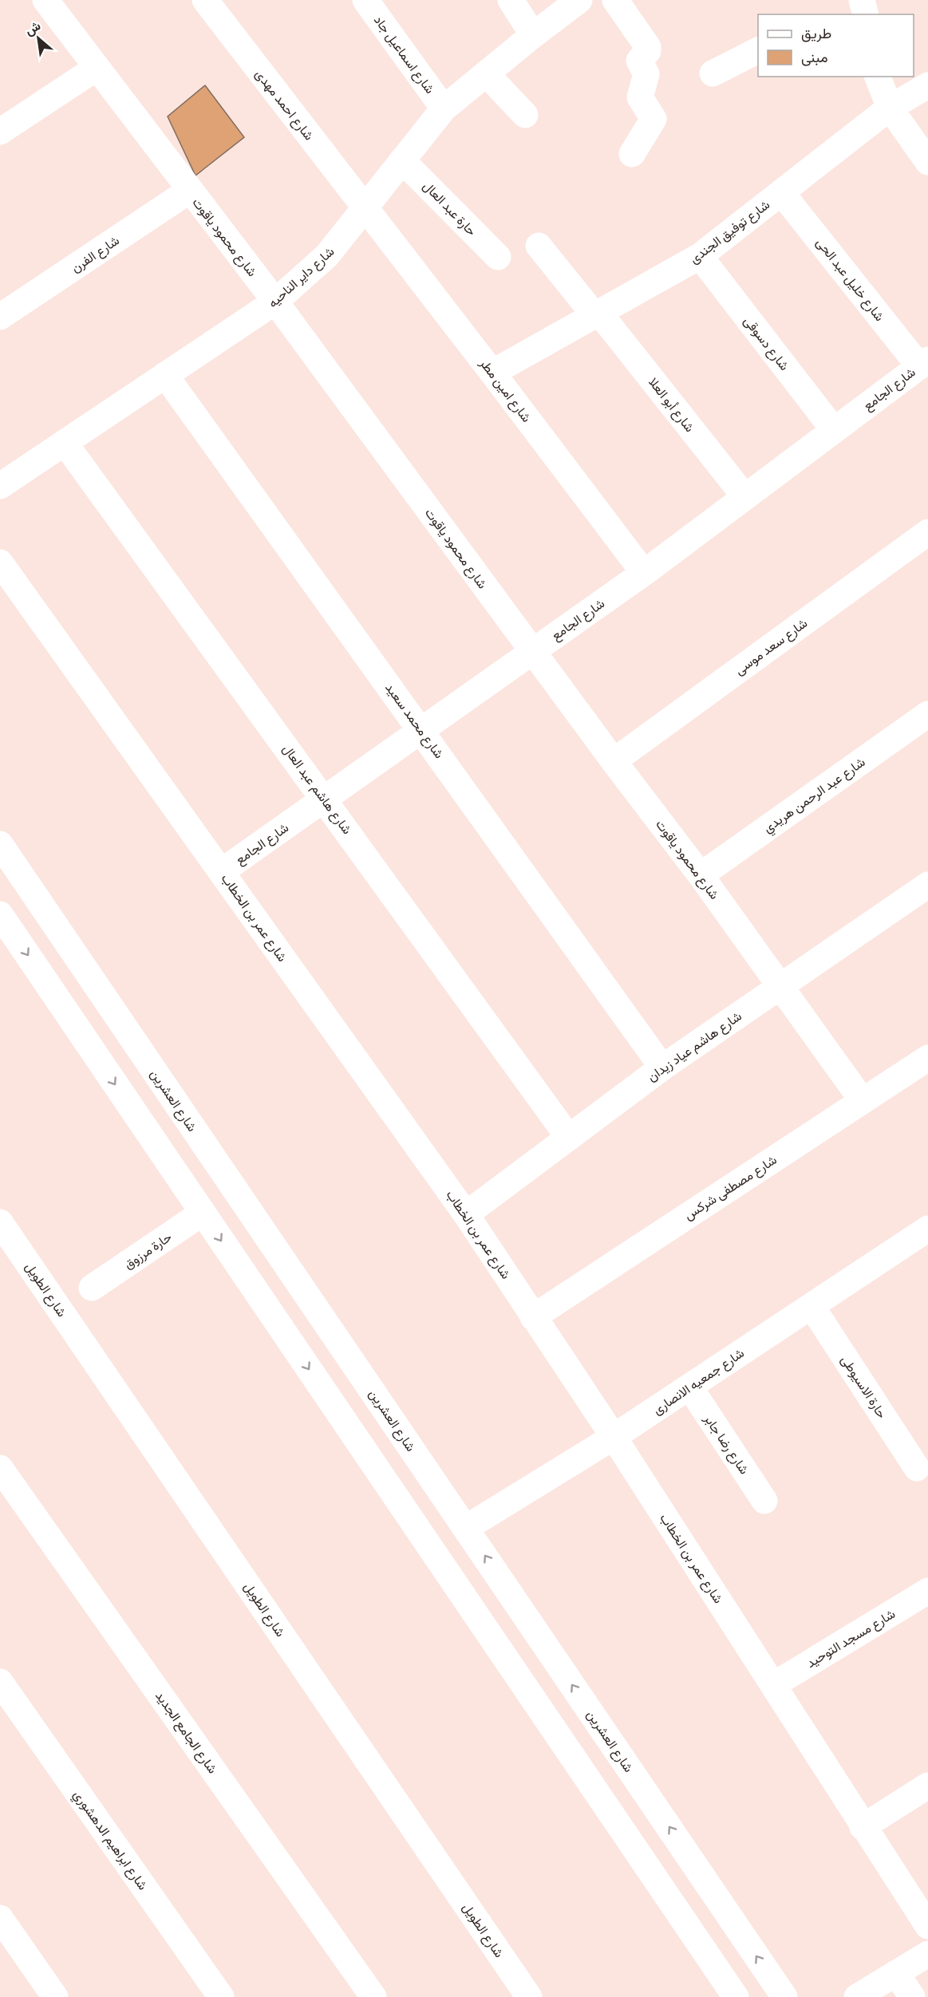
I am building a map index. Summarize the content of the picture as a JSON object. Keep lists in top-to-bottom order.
{
  "streets": {
    "street": [
      "شارع اسماعيل جاد",
      "شارع احمد مهدى",
      "حارة عبد العال",
      "شارع توفيق الجندى",
      "شارع محمود ياقوت",
      "شارع الفرن",
      "شارع داير الناحيه",
      "شارع خليل عبد الحى",
      "شارع دسوقى",
      "شارع الجامع",
      "شارع امين مطر",
      "شارع أبو العلا",
      "شارع سعد موسى",
      "شارع محمد سعيد",
      "شارع هاشم عبد العال",
      "شارع عبد الرحمن هريدي",
      "شارع عمر بن الخطاب",
      "شارع هاشم عياد زيدان",
      "شارع العشرين",
      "شارع مصطفى شركس",
      "حارة مرزوق",
      "شارع الطويل",
      "شارع جمعيه الانصارى",
      "حارة الاسيوطى",
      "شارع رضا جابر",
      "شارع مسجد التوحيد",
      "شارع الجامع الجديد",
      "شارع ابراهيم الدهشوري"
    ]
  },
  "crossings": [
    ["شارع اسماعيل جاد", "شارع داير الناحيه"],
    ["شارع احمد مهدى", "شارع داير الناحيه"],
    ["شارع احمد مهدى", "شارع امين مطر"],
    ["حارة عبد العال", "شارع داير الناحيه"],
    ["شارع توفيق الجندى", "شارع خليل عبد الحى"],
    ["شارع توفيق الجندى", "شارع دسوقى"],
    ["شارع توفيق الجندى", "شارع امين مطر"],
    ["شارع توفيق الجندى", "شارع أبو العلا"],
    ["شارع محمود ياقوت", "شارع الفرن"],
    ["شارع محمود ياقوت", "شارع داير الناحيه"],
    ["شارع محمود ياقوت", "شارع الجامع"],
    ["شارع محمود ياقوت", "شارع سعد موسى"],
    ["شارع محمود ياقوت", "شارع عبد الرحمن هريدي"],
    ["شارع محمود ياقوت", "شارع هاشم عياد زيدان"],
    ["شارع محمود ياقوت", "شارع مصطفى شركس"],
    ["شارع داير الناحيه", "شارع امين مطر"],
    ["شارع داير الناحيه", "شارع محمد سعيد"],
    ["شارع داير الناحيه", "شارع هاشم عبد العال"],
    ["شارع خليل عبد الحى", "شارع الجامع"],
    ["شارع دسوقى", "شارع الجامع"],
    ["شارع الجامع", "شارع امين مطر"],
    ["شارع الجامع", "شارع أبو العلا"],
    ["شارع الجامع", "شارع محمد سعيد"],
    ["شارع الجامع", "شارع هاشم عبد العال"],
    ["شارع الجامع", "شارع عمر بن الخطاب"],
    ["شارع محمد سعيد", "شارع هاشم عياد زيدان"],
    ["شارع هاشم عبد العال", "شارع هاشم عياد زيدان"],
    ["شارع عمر بن الخطاب", "شارع هاشم عياد زيدان"],
    ["شارع عمر بن الخطاب", "شارع مصطفى شركس"],
    ["شارع عمر بن الخطاب", "شارع جمعيه الانصارى"],
    ["شارع عمر بن الخطاب", "شارع مسجد التوحيد"],
    ["شارع العشرين", "شارع جمعيه الانصارى"],
    ["شارع جمعيه الانصارى", "حارة الاسيوطى"],
    ["شارع جمعيه الانصارى", "شارع رضا جابر"]
  ],
  "legend": ["طريق", "مبنى"],
  "north": "top left"
}
